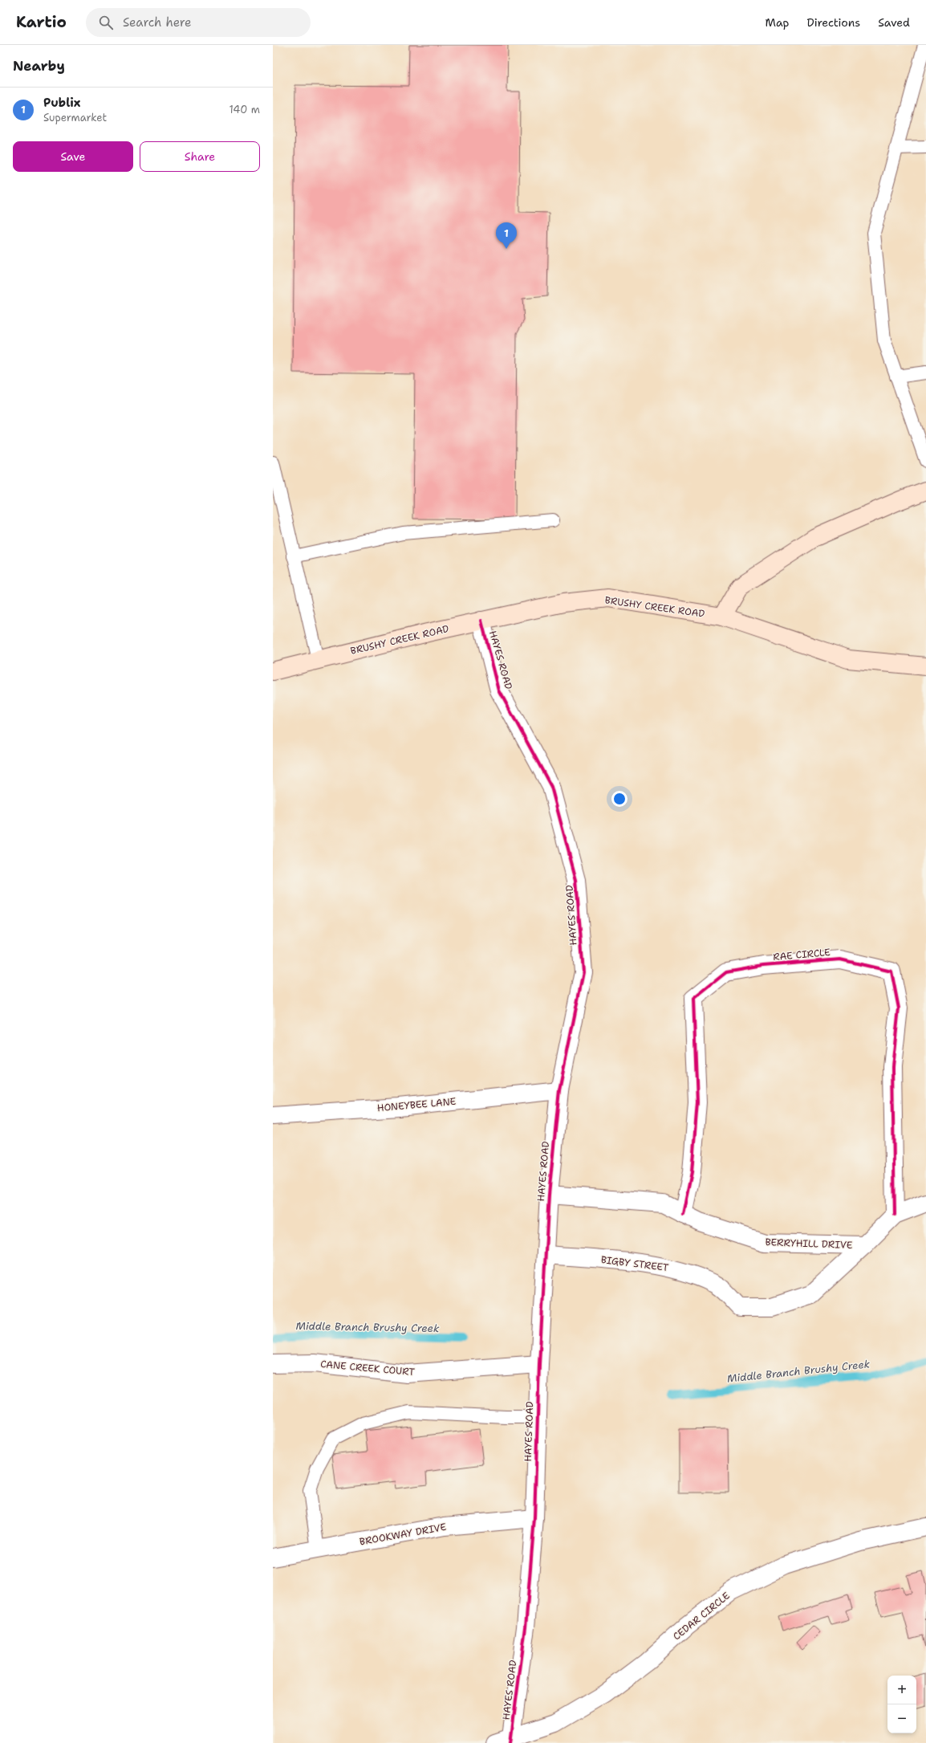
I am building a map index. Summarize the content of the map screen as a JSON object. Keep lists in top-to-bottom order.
{
  "streets": {
    "street": [
      "BRUSHY CREEK ROAD",
      "HAYES ROAD",
      "RAE CIRCLE",
      "HONEYBEE LANE",
      "BERRYHILL DRIVE",
      "BIGBY STREET",
      "CANE CREEK COURT",
      "BROOKWAY DRIVE",
      "CEDAR CIRCLE"
    ]
  },
  "crossings": [
    ["BRUSHY CREEK ROAD", "HAYES ROAD"],
    ["HAYES ROAD", "HONEYBEE LANE"],
    ["HAYES ROAD", "BERRYHILL DRIVE"],
    ["HAYES ROAD", "BIGBY STREET"],
    ["HAYES ROAD", "CANE CREEK COURT"],
    ["HAYES ROAD", "BROOKWAY DRIVE"],
    ["HAYES ROAD", "CEDAR CIRCLE"],
    ["RAE CIRCLE", "BERRYHILL DRIVE"],
    ["BERRYHILL DRIVE", "BIGBY STREET"]
  ],
  "water": ["Middle Branch Brushy Creek"],
  "page": {
    "header": "Kartio",
    "search": "Search here",
    "nav": ["Map", "Directions", "Saved"],
    "heading": "Nearby",
    "list": [
      {
        "mark": "1",
        "name": "Publix",
        "note": "Supermarket",
        "value": "140 m"
      }
    ],
    "buttons": ["Save", "Share"],
    "pins": "1",
    "map_buttons": ["+", "−"]
  }
}
